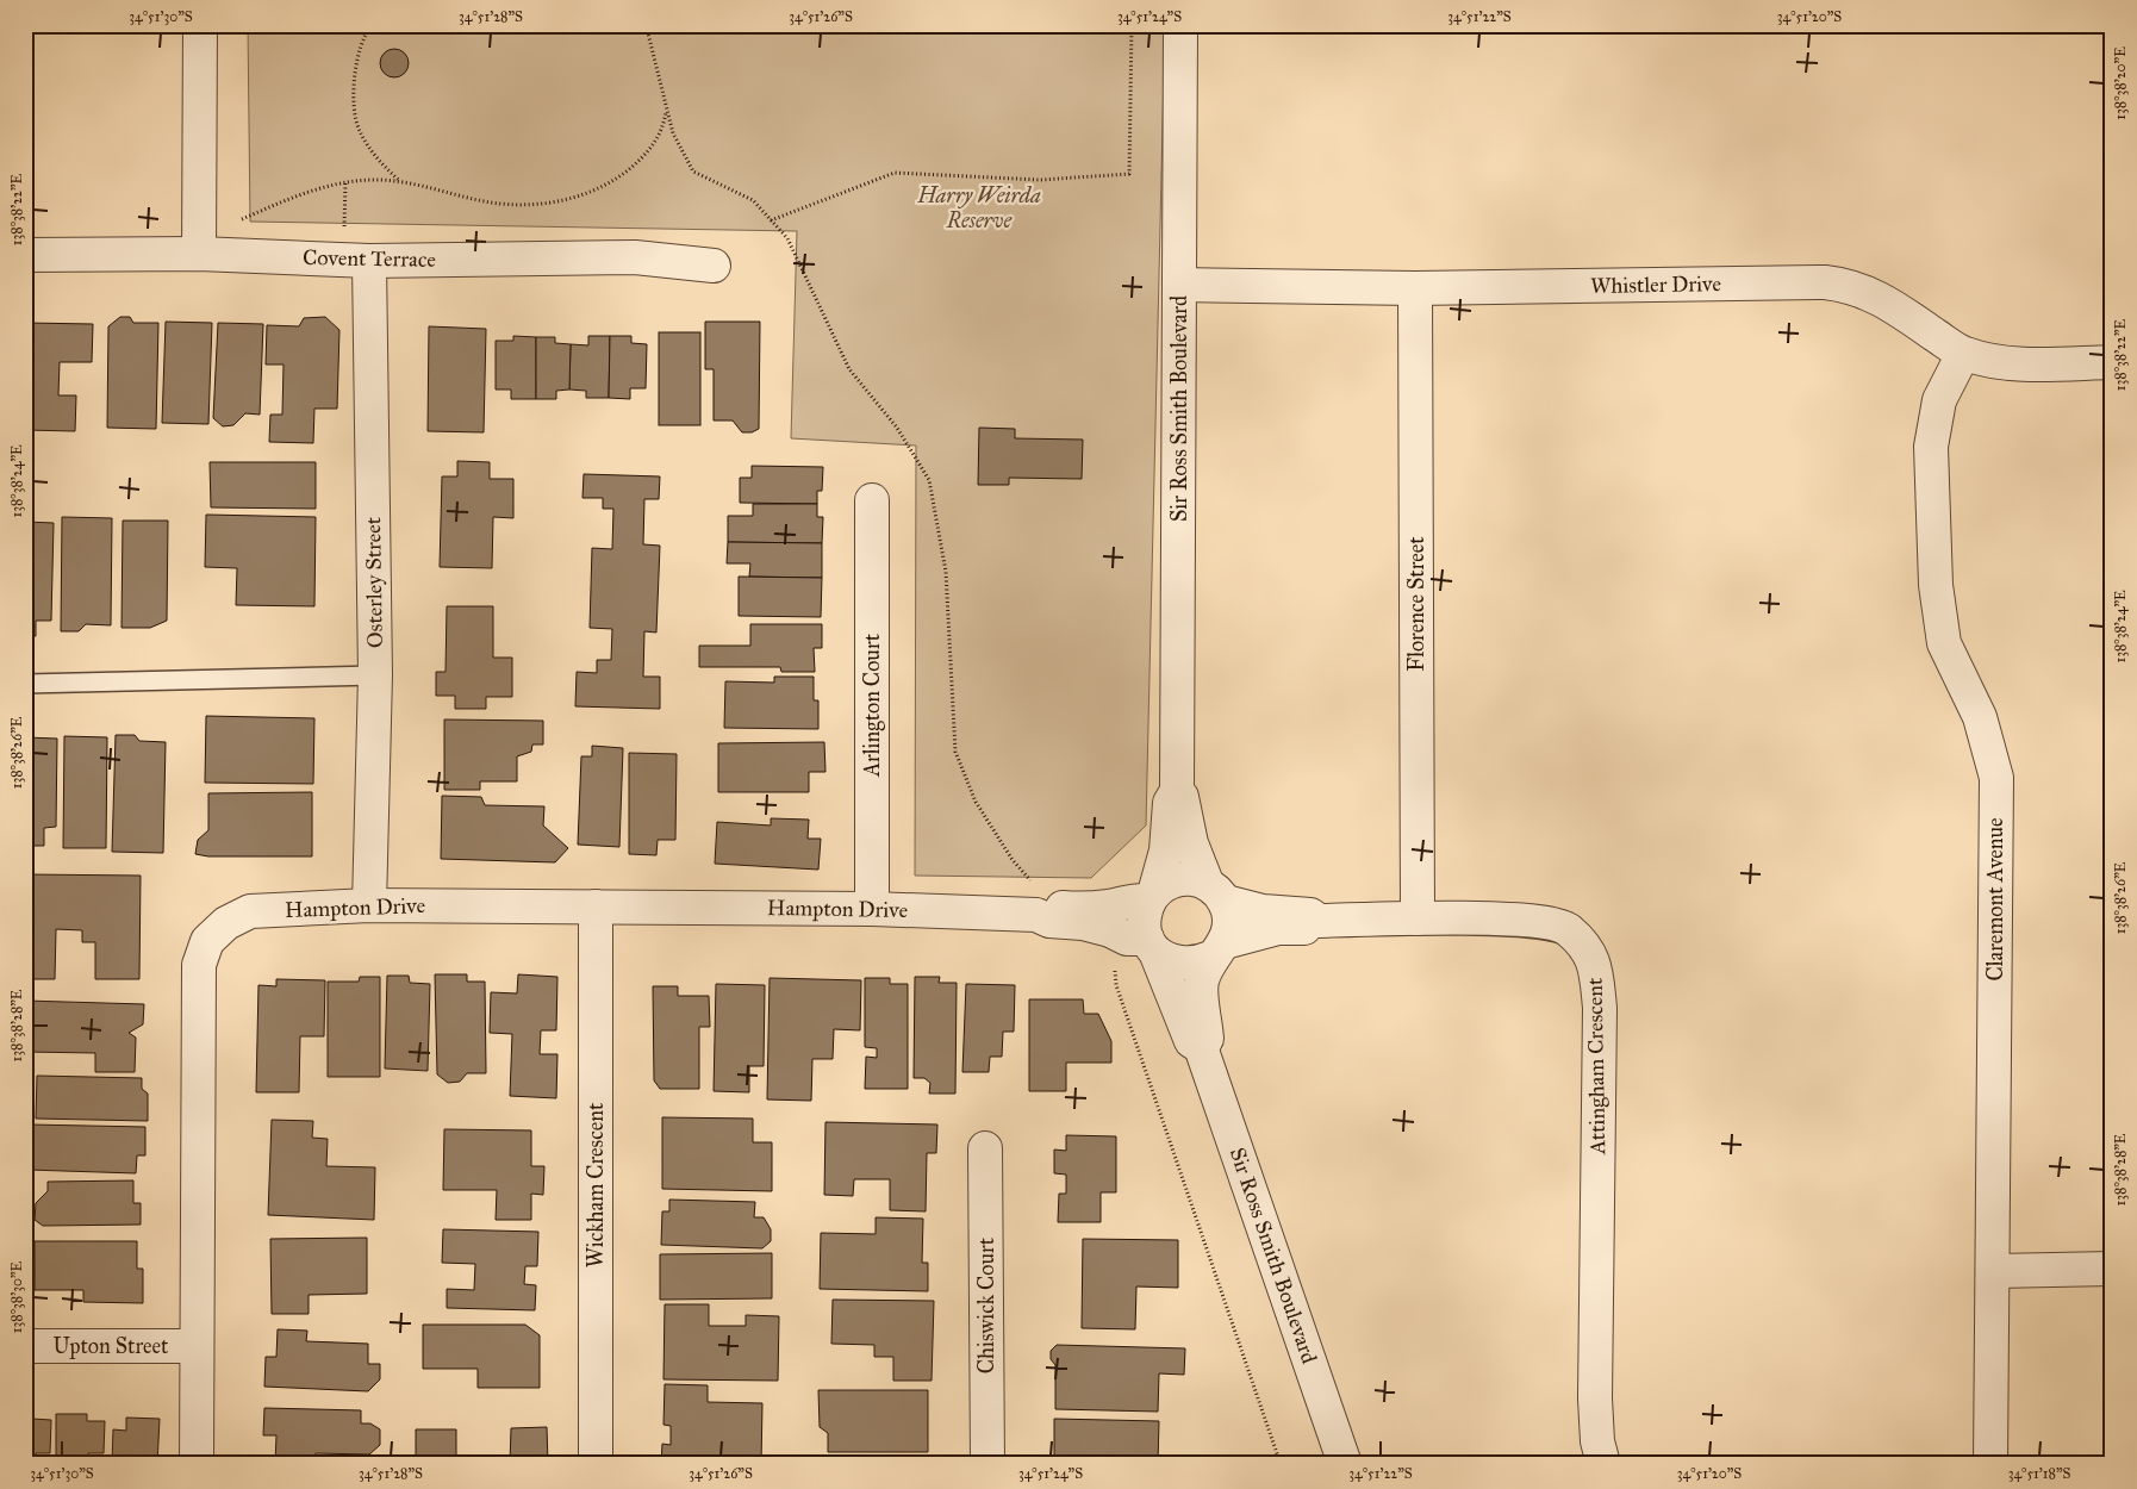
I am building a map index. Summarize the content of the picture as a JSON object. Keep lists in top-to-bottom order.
{
  "streets": {
    "street": [
      "Covent Terrace",
      "Whistler Drive",
      "Sir Ross Smith Boulevard",
      "Osterley Street",
      "Florence Street",
      "Arlington Court",
      "Claremont Avenue",
      "Hampton Drive",
      "Attingham Crescent",
      "Wickham Crescent",
      "Chiswick Court",
      "Upton Street"
    ]
  },
  "crossings": [
    ["Covent Terrace", "Osterley Street"],
    ["Whistler Drive", "Sir Ross Smith Boulevard"],
    ["Whistler Drive", "Florence Street"],
    ["Whistler Drive", "Claremont Avenue"],
    ["Sir Ross Smith Boulevard", "Hampton Drive"],
    ["Sir Ross Smith Boulevard", "Attingham Crescent"],
    ["Osterley Street", "Hampton Drive"],
    ["Florence Street", "Attingham Crescent"],
    ["Arlington Court", "Hampton Drive"],
    ["Hampton Drive", "Attingham Crescent"],
    ["Hampton Drive", "Wickham Crescent"],
    ["Hampton Drive", "Upton Street"]
  ],
  "parks": ["Harry Weirda Reserve"],
  "coordinates": [
    "34°51'30\"S",
    "34°51'28\"S",
    "34°51'26\"S",
    "34°51'24\"S",
    "34°51'22\"S",
    "34°51'20\"S",
    "138°38'20\"E",
    "138°38'22\"E",
    "138°38'24\"E",
    "138°38'26\"E",
    "138°38'28\"E",
    "138°38'30\"E",
    "34°51'18\"S"
  ]
}
